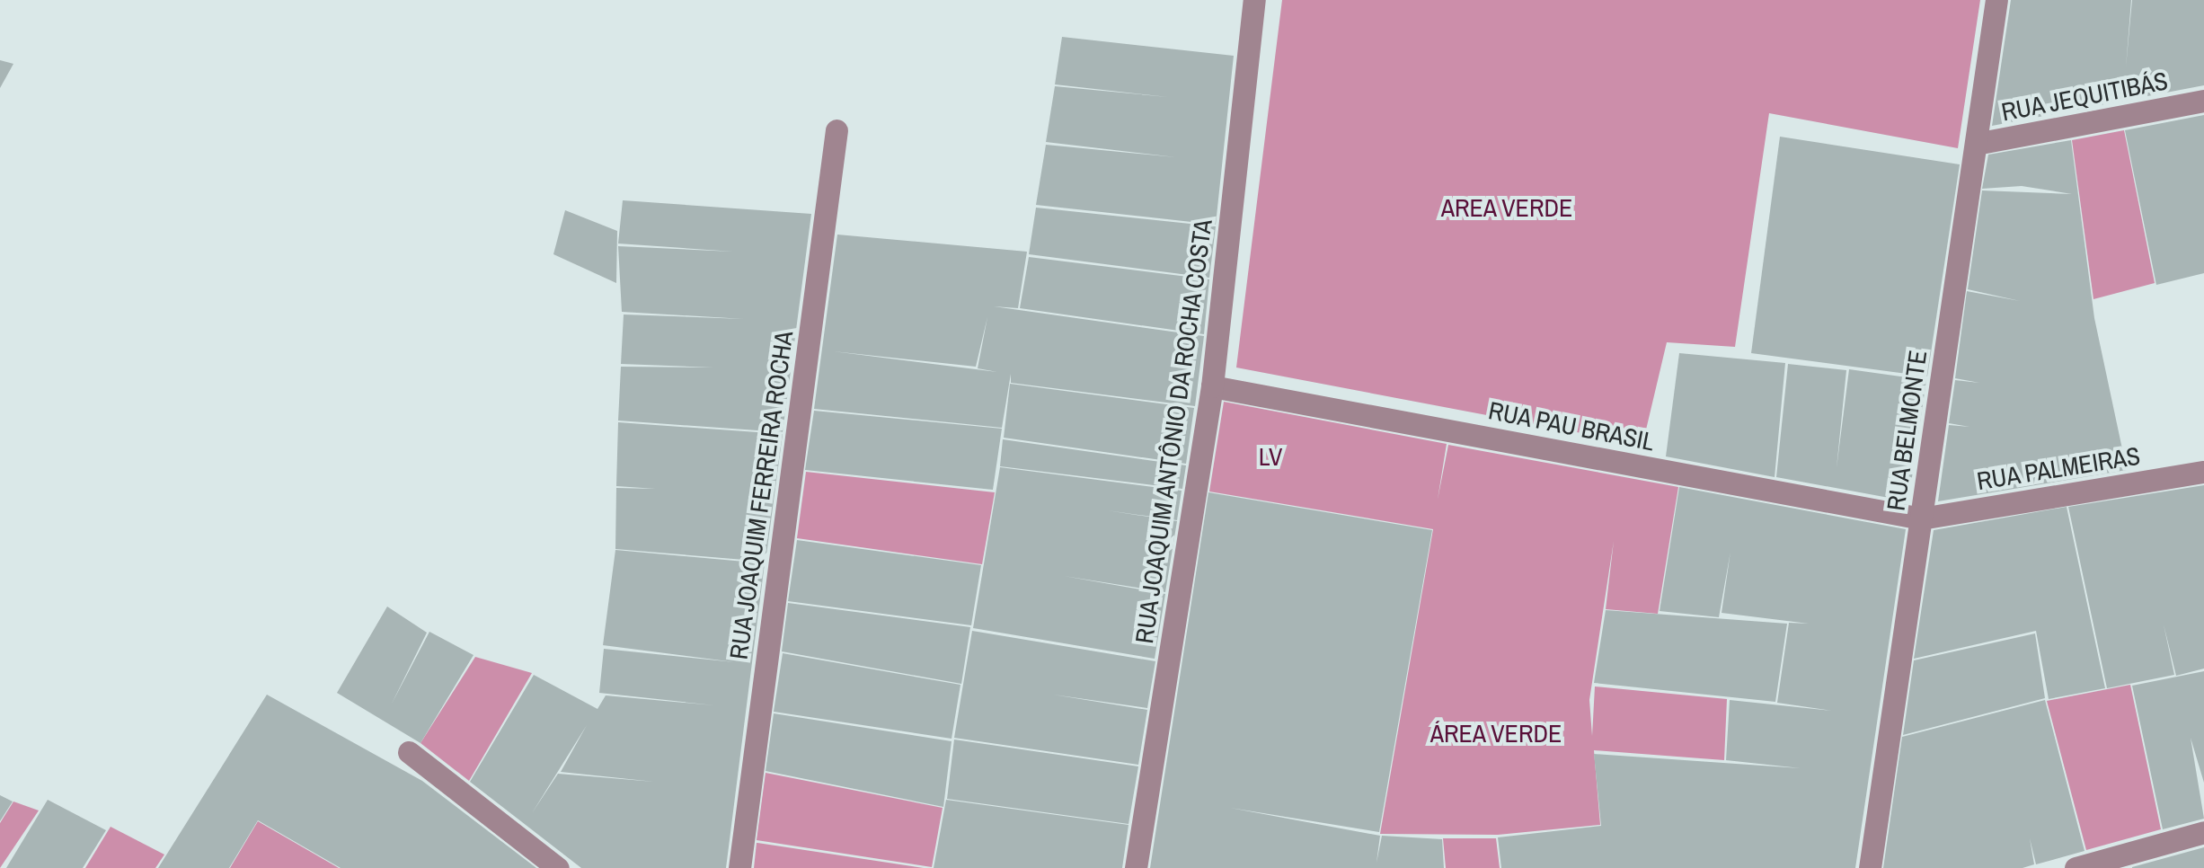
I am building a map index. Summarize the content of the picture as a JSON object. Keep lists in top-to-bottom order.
{
  "streets": {
    "street": [
      "RUA JEQUITIBÁS",
      "RUA PAU BRASIL",
      "RUA BELMONTE",
      "RUA JOAQUIM ANTÔNIO DA ROCHA COSTA",
      "RUA PALMEIRAS",
      "RUA JOAQUIM FERREIRA ROCHA"
    ]
  },
  "crossings": [
    ["RUA JEQUITIBÁS", "RUA BELMONTE"],
    ["RUA PAU BRASIL", "RUA BELMONTE"],
    ["RUA PAU BRASIL", "RUA JOAQUIM ANTÔNIO DA ROCHA COSTA"],
    ["RUA PAU BRASIL", "RUA PALMEIRAS"],
    ["RUA BELMONTE", "RUA PALMEIRAS"]
  ],
  "parks": ["AREA VERDE", "LV", "ÁREA VERDE"]
}
